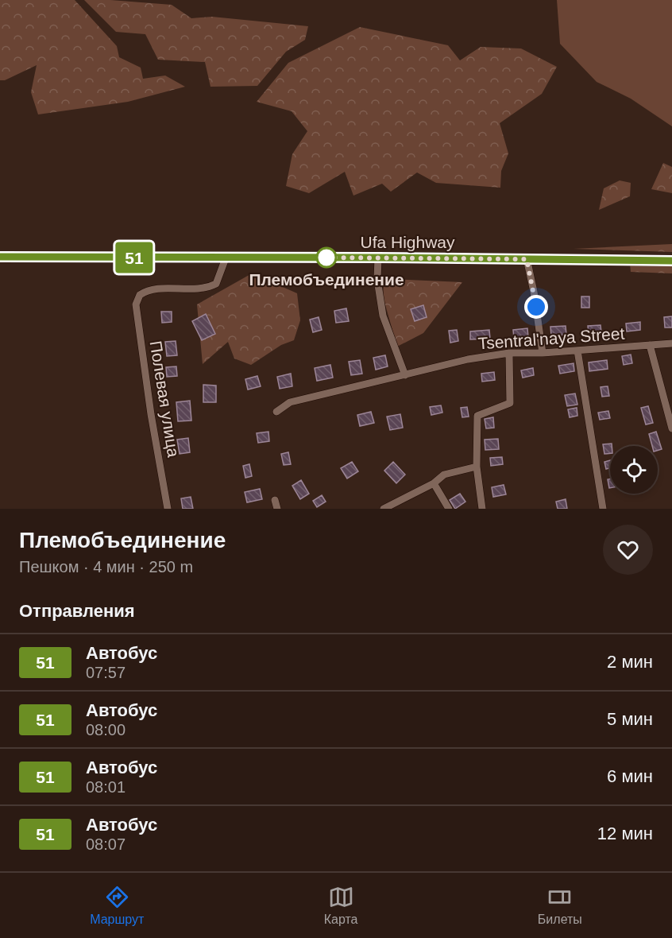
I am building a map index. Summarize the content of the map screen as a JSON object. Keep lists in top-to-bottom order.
{
  "streets": {
    "main road": ["Ufa Highway"],
    "street": ["Tsentral'naya Street", "Полевая улица"]
  },
  "crossings": [
    ["Ufa Highway", "Полевая улица"]
  ],
  "places": ["Племобъединение"],
  "lines": ["bus line 51"],
  "page": {
    "on_map": "51",
    "heading": [
      ["Племобъединение", "Пешком · 4 мин · 250 m"],
      "Отправления"
    ],
    "list": [
      {
        "mark": "51",
        "name": "Автобус",
        "note": "07:57",
        "value": "2 мин"
      },
      {
        "mark": "51",
        "name": "Автобус",
        "note": "08:00",
        "value": "5 мин"
      },
      {
        "mark": "51",
        "name": "Автобус",
        "note": "08:01",
        "value": "6 мин"
      },
      {
        "mark": "51",
        "name": "Автобус",
        "note": "08:07",
        "value": "12 мин"
      }
    ],
    "tabs": ["Маршрут", "Карта", "Билеты"]
  }
}
